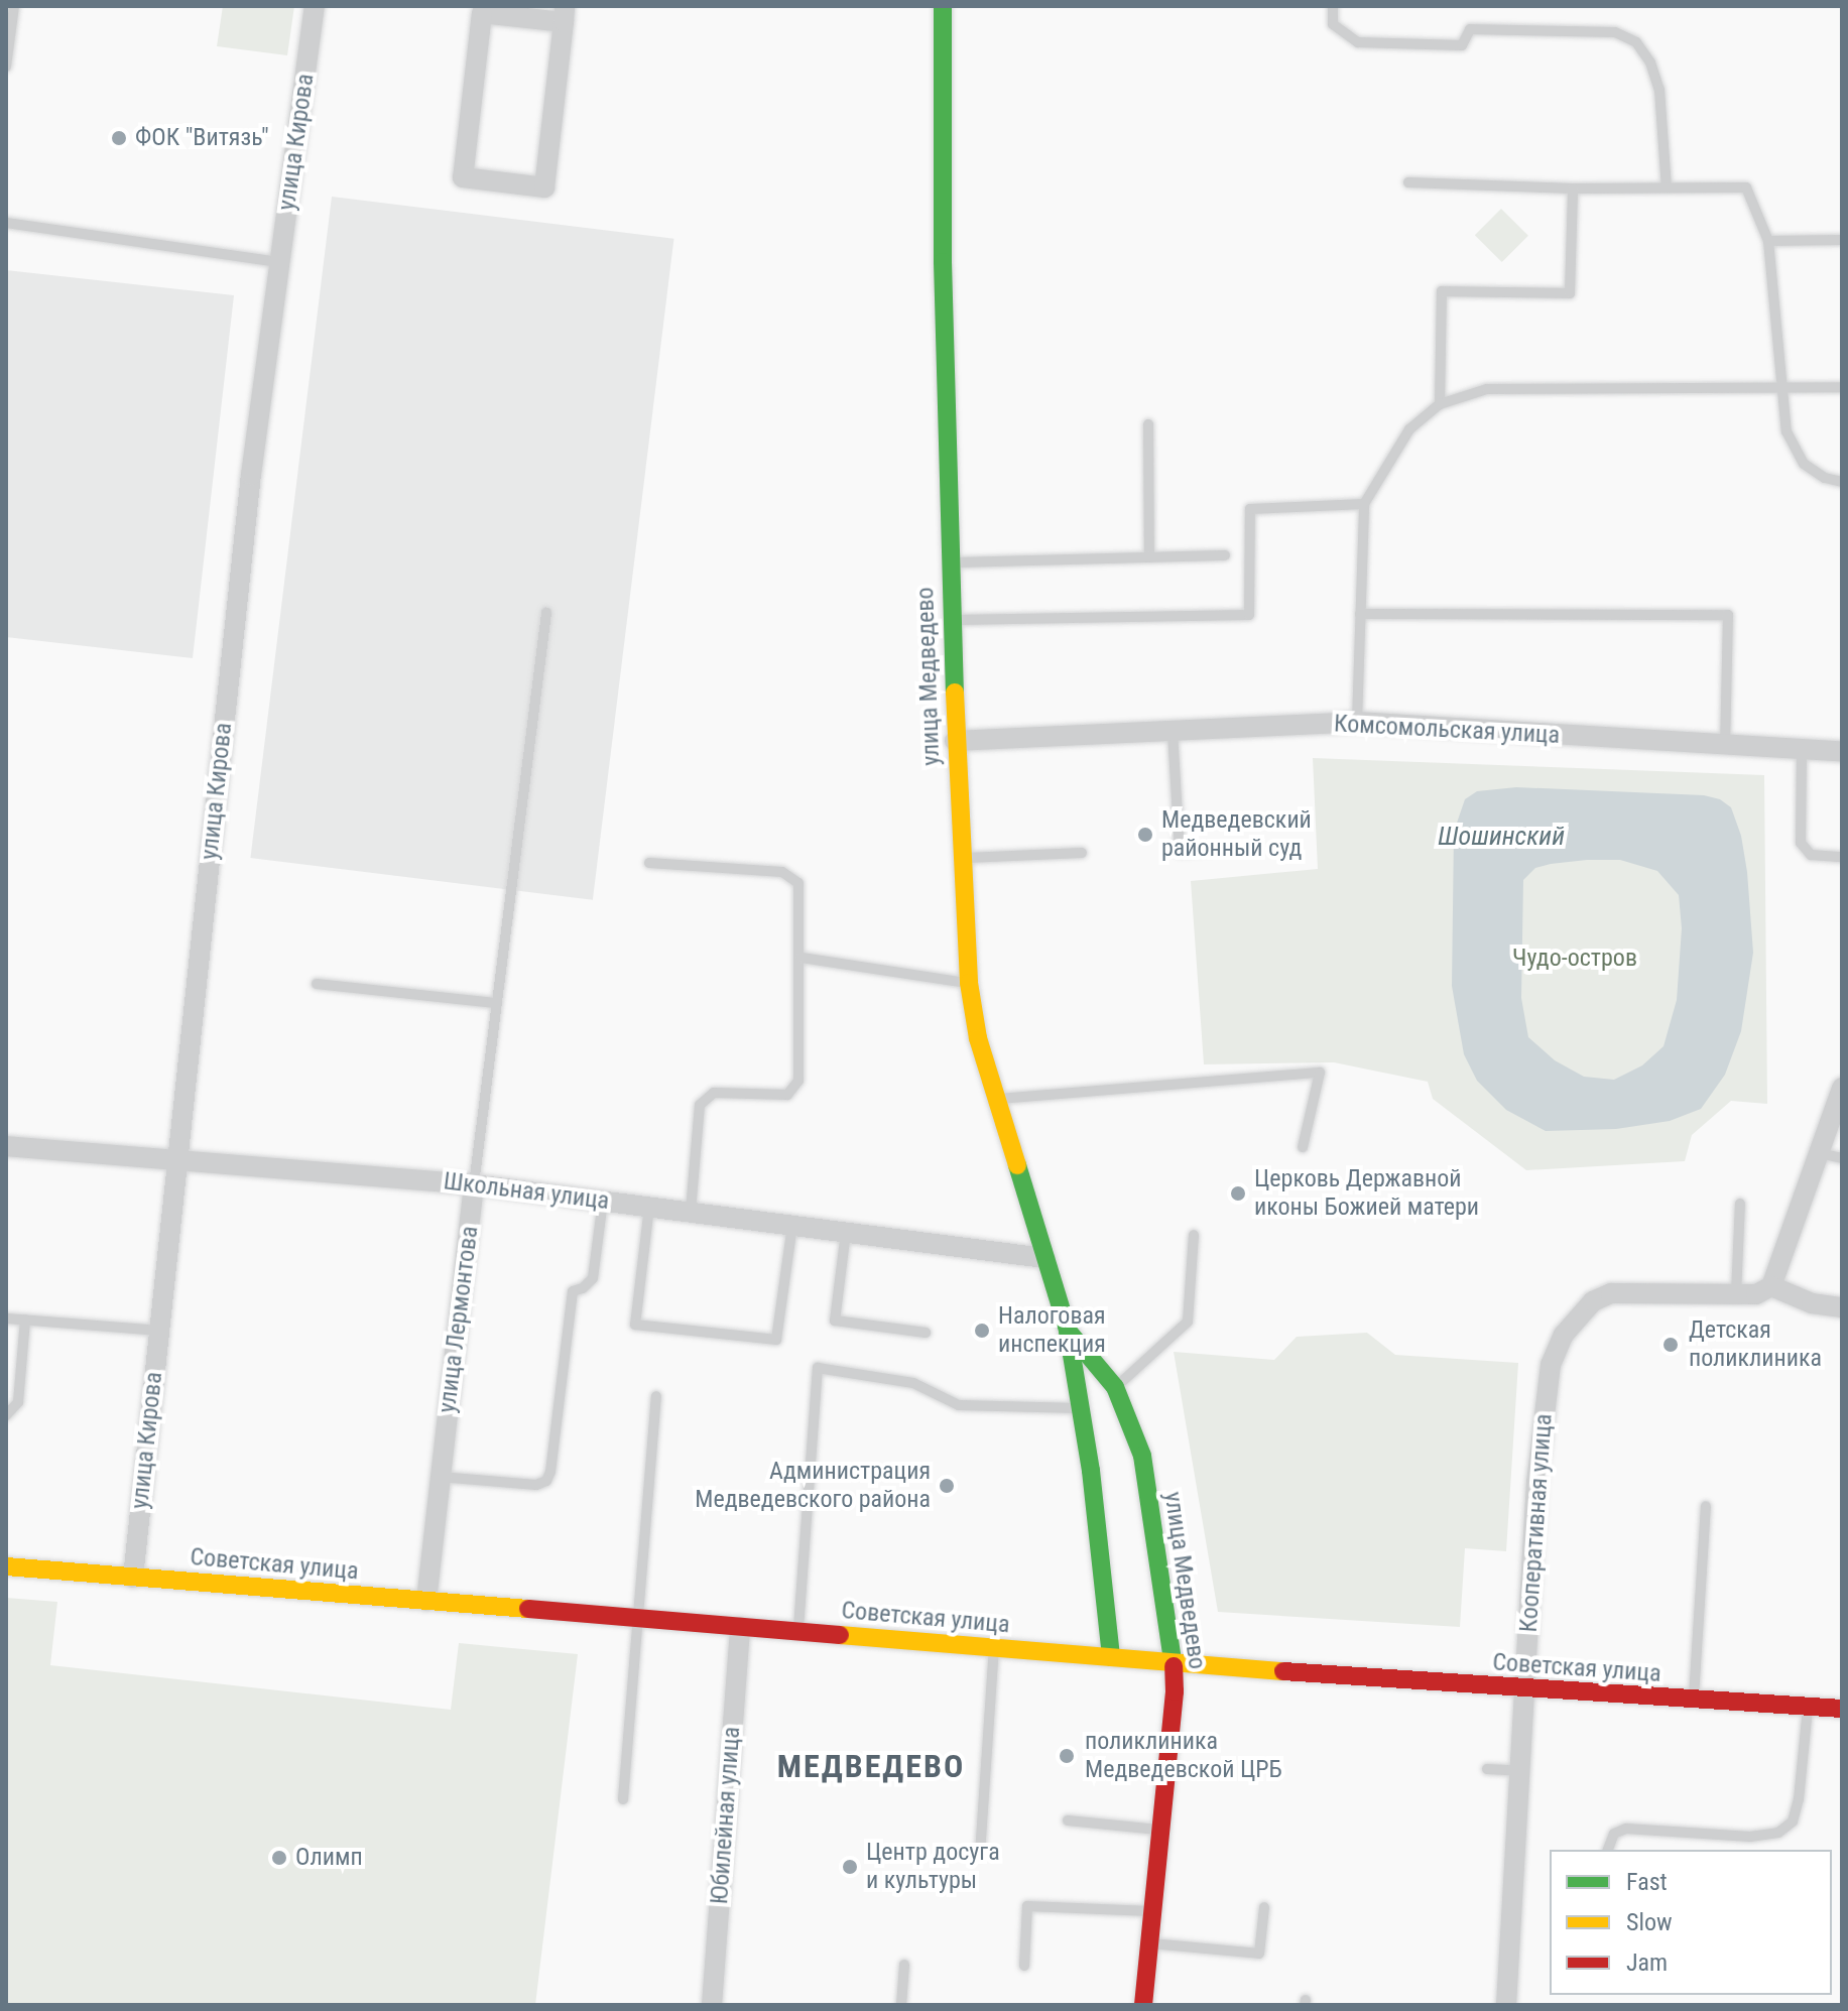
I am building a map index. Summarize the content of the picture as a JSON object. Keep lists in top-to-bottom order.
{
  "streets": {
    "street": [
      "улица Кирова",
      "улица Медведево",
      "Комсомольская улица",
      "Школьная улица",
      "улица Лермонтова",
      "Кооперативная улица",
      "Советская улица",
      "Юбилейная улица"
    ]
  },
  "crossings": [
    ["улица Кирова", "Школьная улица"],
    ["улица Кирова", "Советская улица"],
    ["улица Медведево", "Комсомольская улица"],
    ["улица Медведево", "Школьная улица"],
    ["улица Медведево", "Советская улица"],
    ["Школьная улица", "улица Лермонтова"],
    ["улица Лермонтова", "Советская улица"],
    ["Кооперативная улица", "Советская улица"],
    ["Советская улица", "Юбилейная улица"]
  ],
  "districts": ["МЕДВЕДЕВО"],
  "water": ["Шошинский"],
  "parks": ["Чудо-остров"],
  "places": [
    "ФОК \"Витязь\"",
    "Медведевский районный суд",
    "Церковь Державной иконы Божией матери",
    "Налоговая инспекция",
    "Детская поликлиника",
    "Администрация Медведевского района",
    "поликлиника Медведевской ЦРБ",
    "Олимп",
    "Центр досуга и культуры"
  ],
  "legend": ["Fast", "Slow", "Jam"]
}
